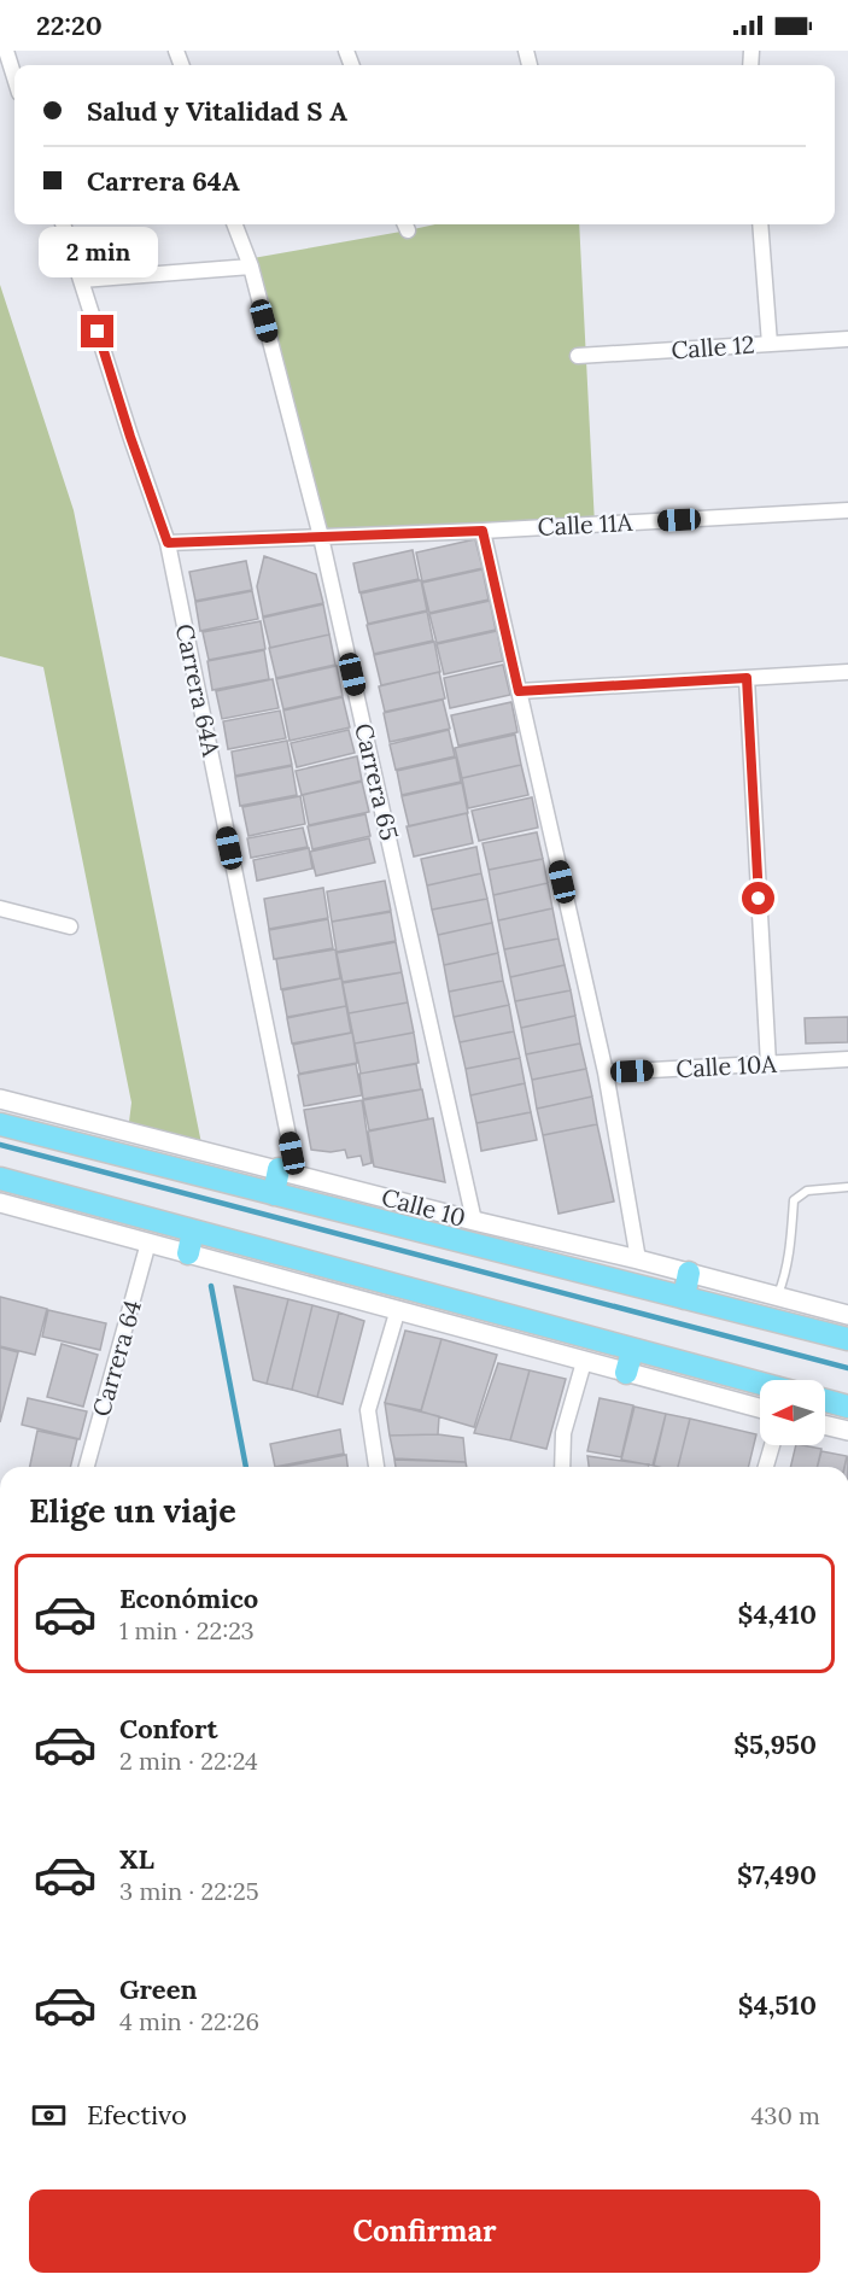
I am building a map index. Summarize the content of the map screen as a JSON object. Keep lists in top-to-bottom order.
{
  "streets": {
    "main road": ["Calle 10"],
    "street": [
      "Calle 12",
      "Calle 11A",
      "Carrera 64A",
      "Carrera 65",
      "Calle 10A",
      "Carrera 64"
    ]
  },
  "crossings": [
    ["Calle 11A", "Carrera 64A"],
    ["Calle 11A", "Carrera 65"],
    ["Carrera 64A", "Calle 10"],
    ["Carrera 65", "Calle 10"]
  ],
  "north": "left",
  "page": {
    "status": "22:20",
    "banner": ["Salud y Vitalidad S A", "Carrera 64A"],
    "bubble": "2 min",
    "heading": "Elige un viaje",
    "list": [
      {
        "name": "Económico",
        "note": "1 min · 22:23",
        "value": "$4,410"
      },
      {
        "name": "Confort",
        "note": "2 min · 22:24",
        "value": "$5,950"
      },
      {
        "name": "XL",
        "note": "3 min · 22:25",
        "value": "$7,490"
      },
      {
        "name": "Green",
        "note": "4 min · 22:26",
        "value": "$4,510"
      }
    ],
    "pay": ["Efectivo", "430 m"],
    "buttons": "Confirmar"
  }
}
